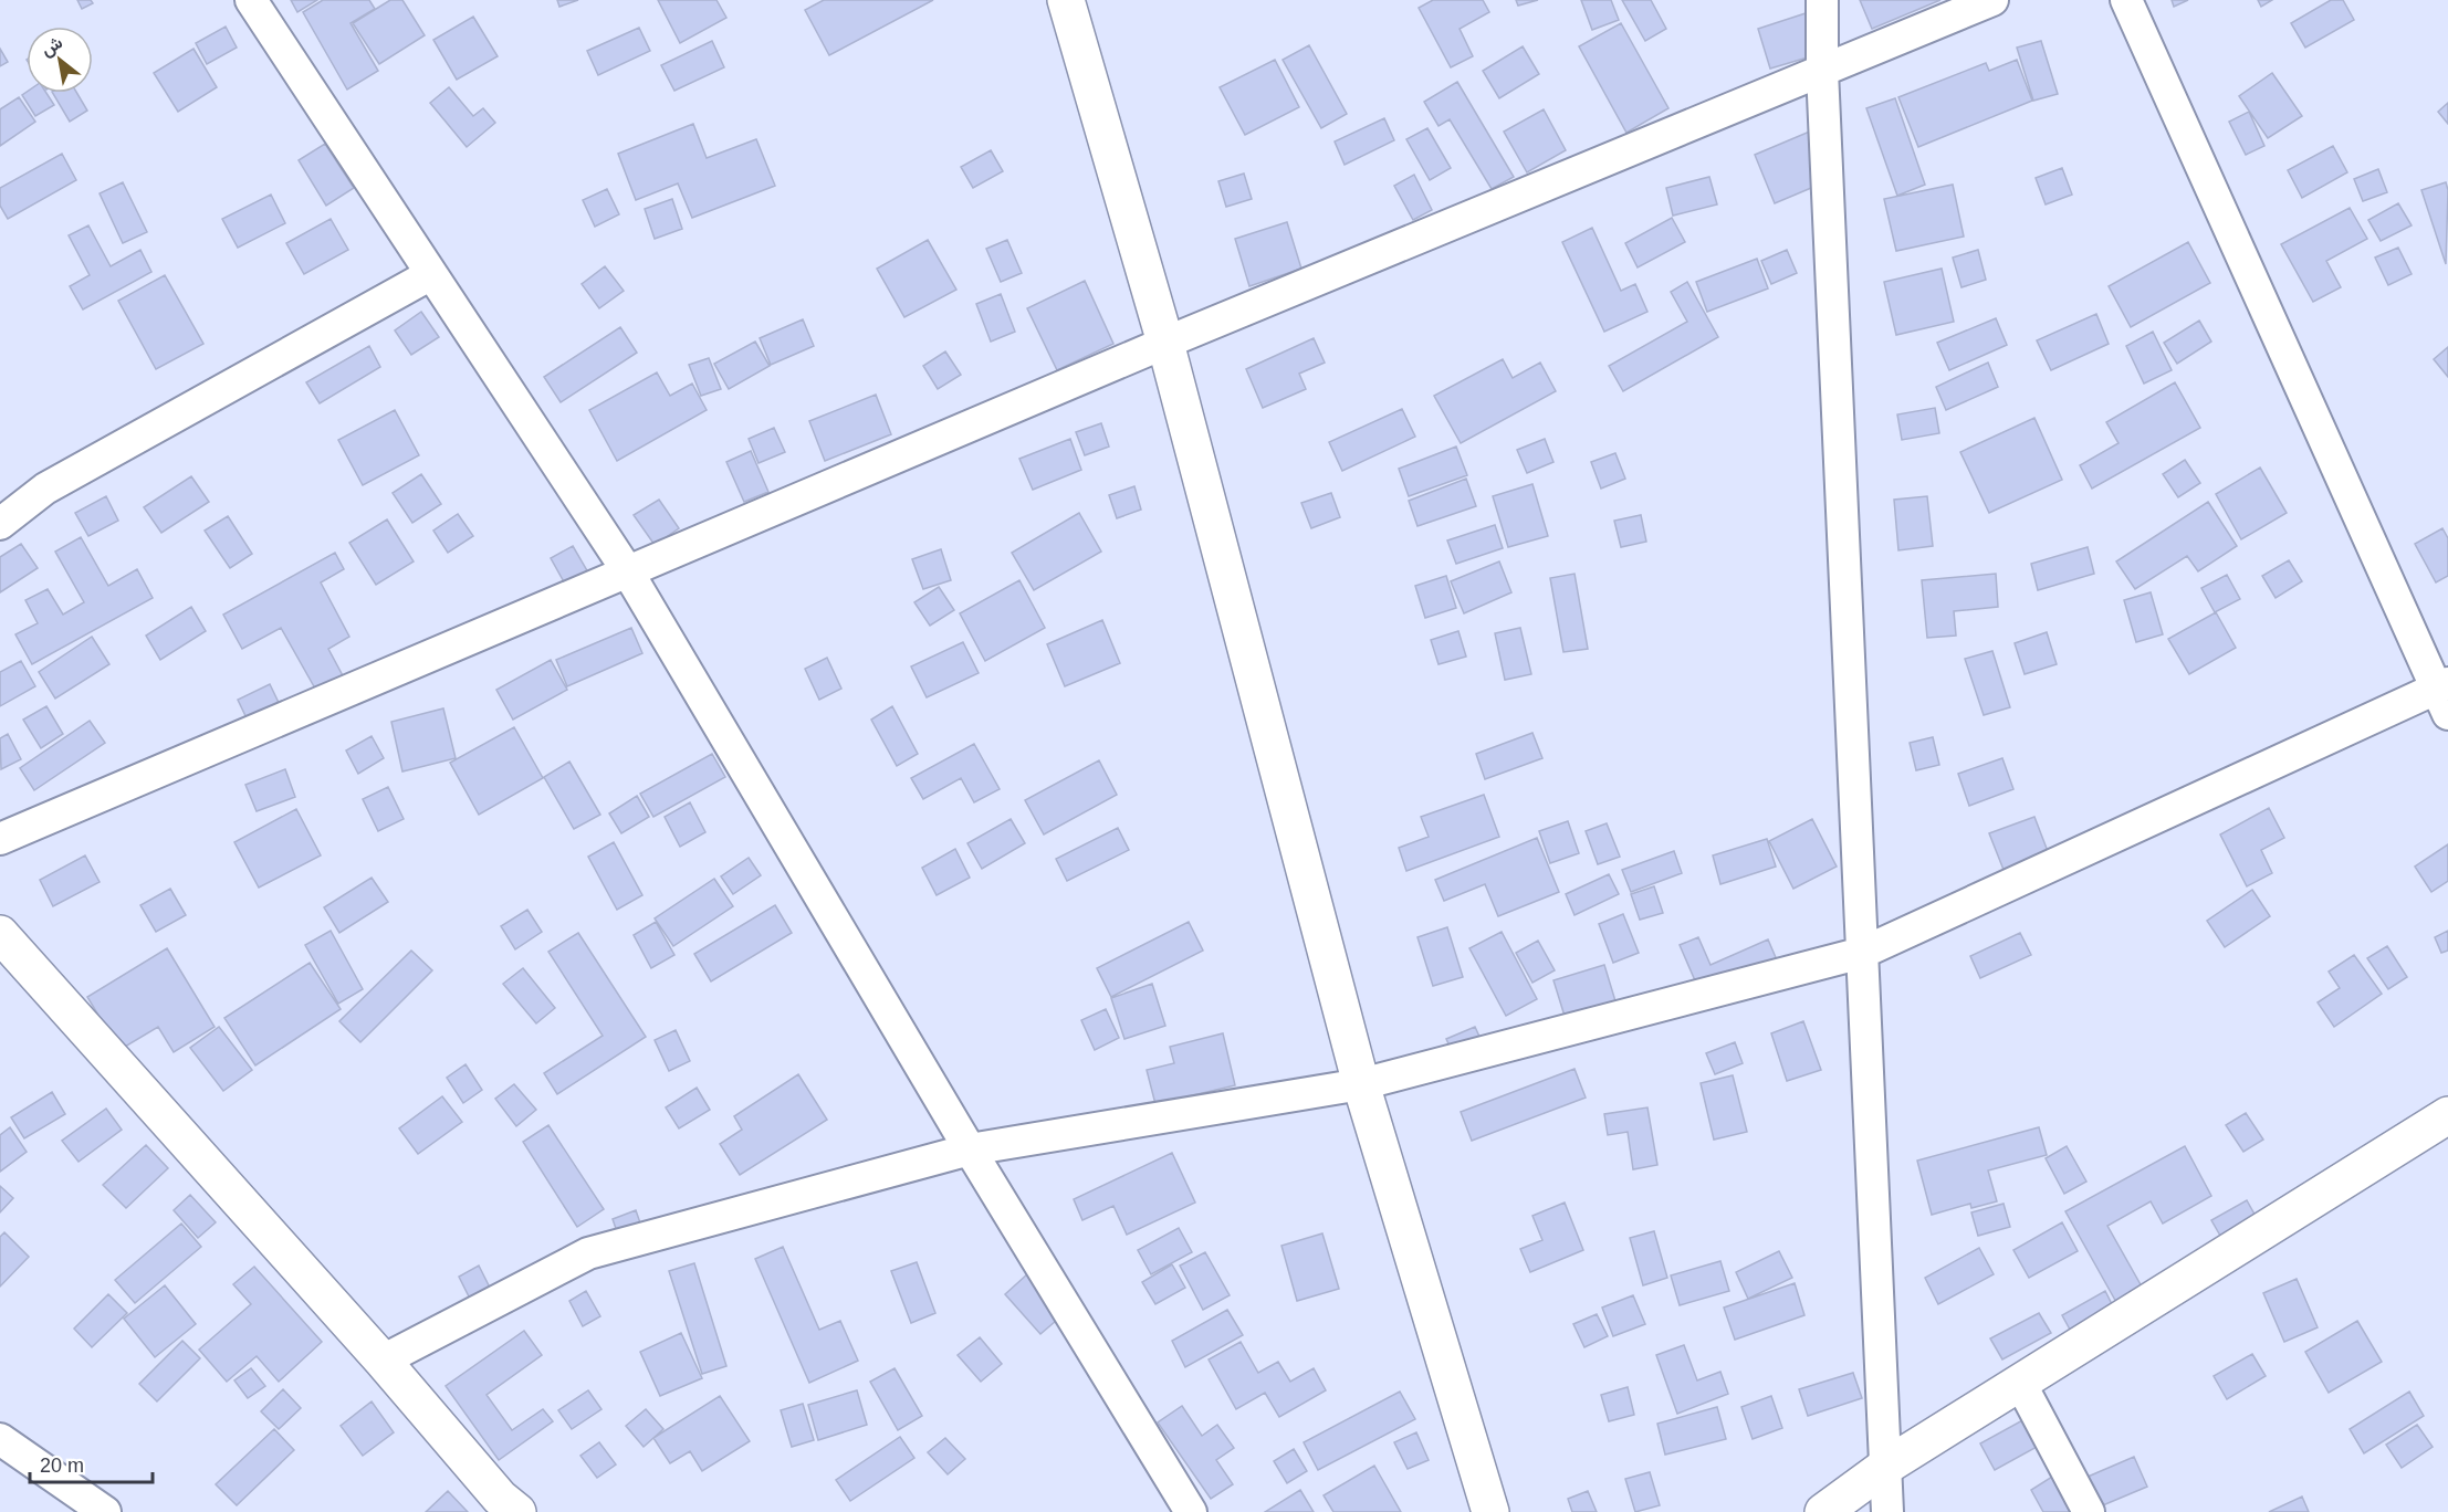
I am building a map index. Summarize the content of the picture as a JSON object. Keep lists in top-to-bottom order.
{
  "scale_bar": "20 m",
  "north": "top left"
}
